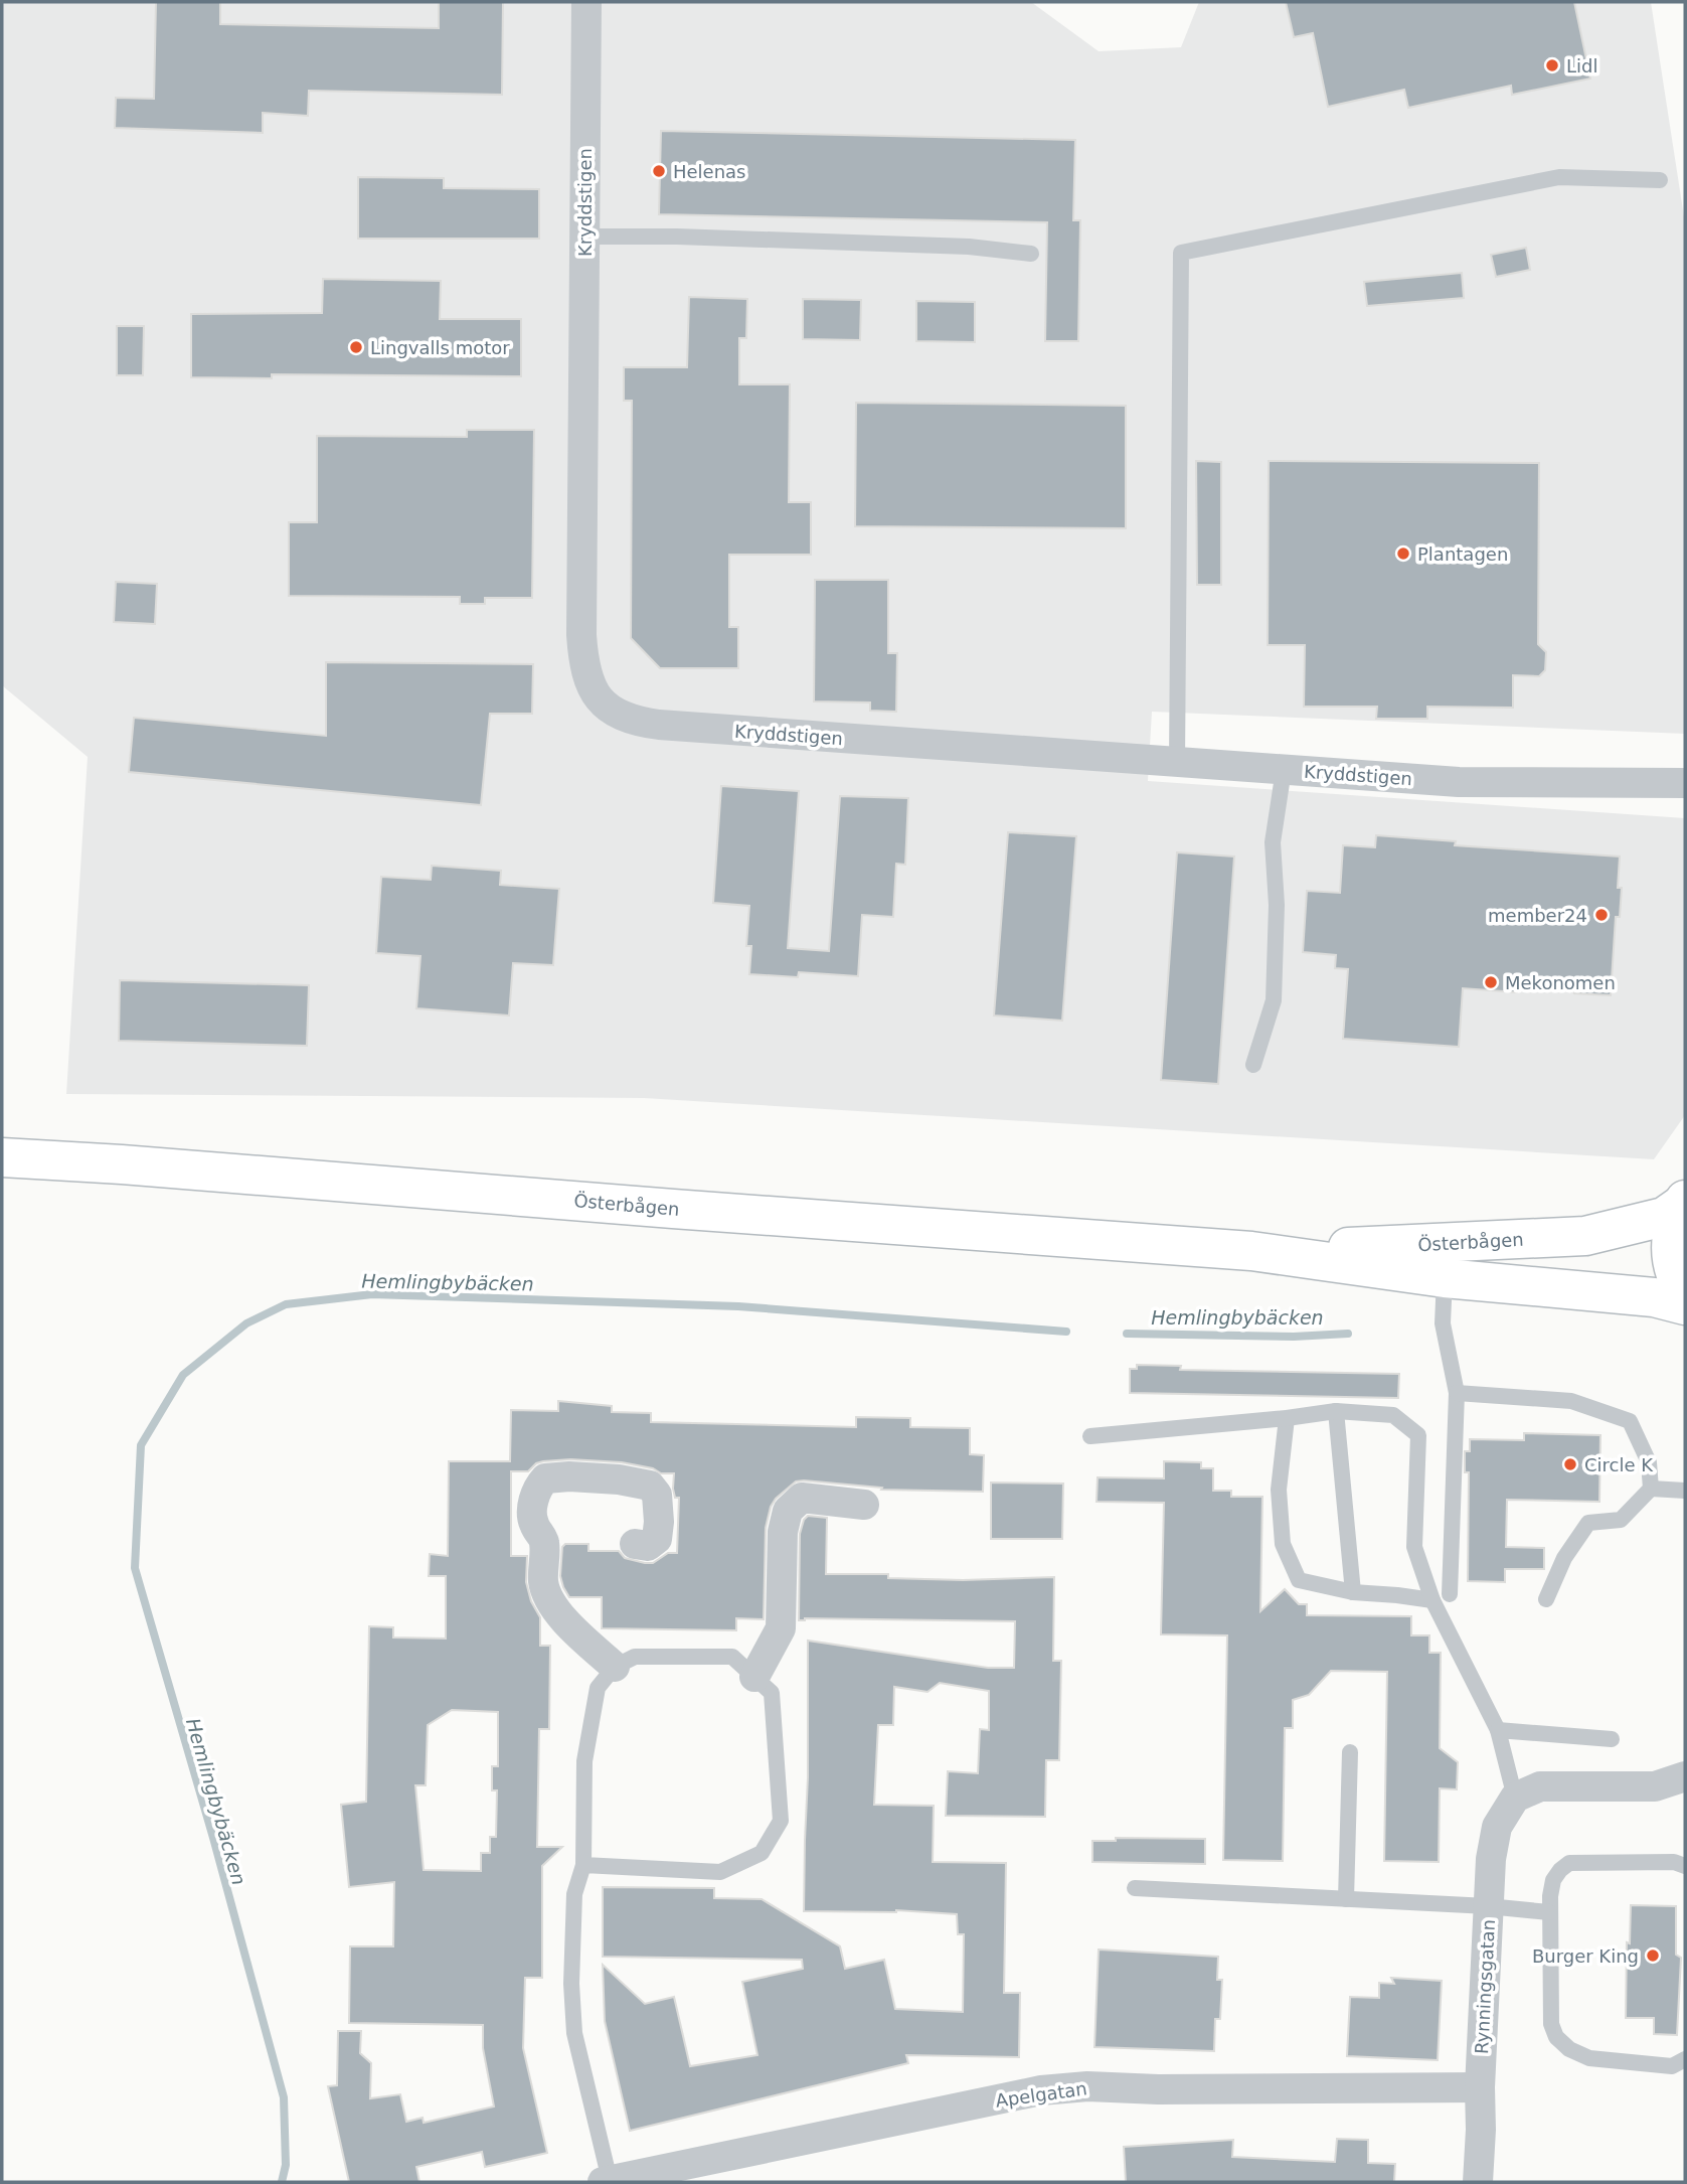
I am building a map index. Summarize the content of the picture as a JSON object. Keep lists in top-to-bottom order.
{
  "streets": {
    "main road": ["Österbågen"],
    "street": ["Kryddstigen", "Rynningsgatan", "Apelgatan"]
  },
  "crossings": [
    ["Rynningsgatan", "Apelgatan"]
  ],
  "water": ["Hemlingbybäcken"],
  "places": [
    "Lidl",
    "Helenas",
    "Lingvalls motor",
    "Plantagen",
    "member24",
    "Mekonomen",
    "Circle K",
    "Burger King"
  ]
}
